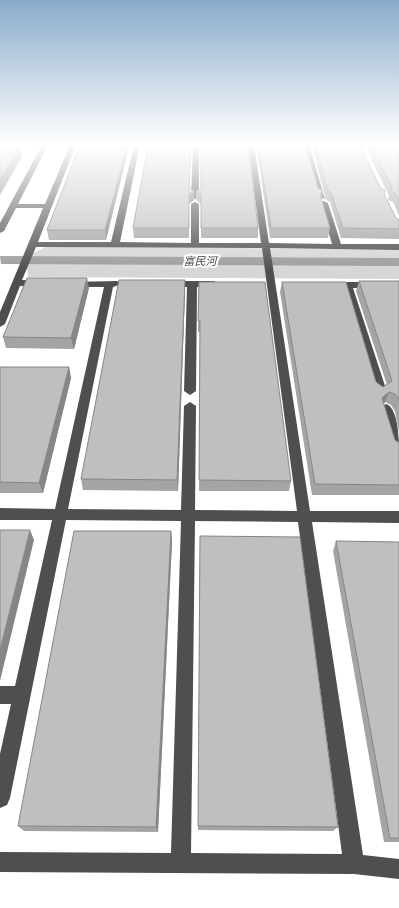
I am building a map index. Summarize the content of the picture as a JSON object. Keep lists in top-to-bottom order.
{
  "water": ["富民河"]
}
